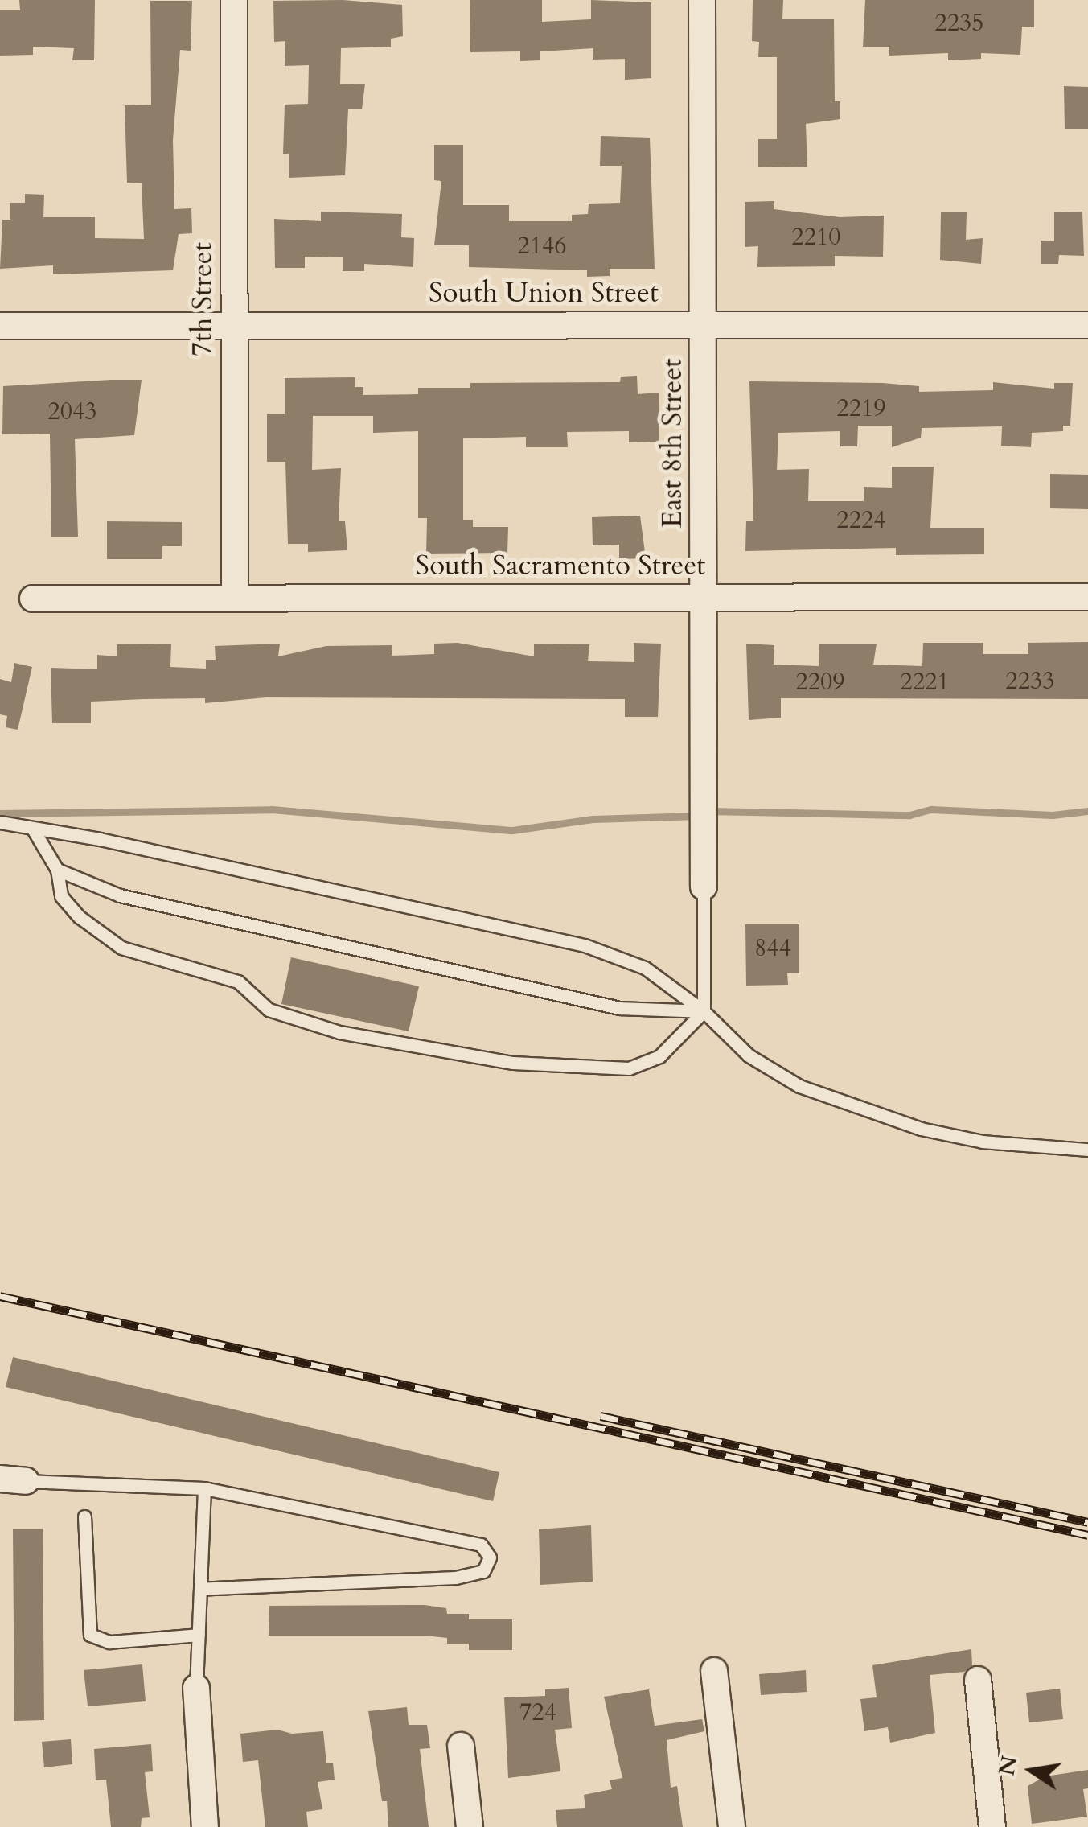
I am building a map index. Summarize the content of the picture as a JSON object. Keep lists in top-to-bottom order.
{
  "streets": {
    "street": [
      "South Union Street",
      "7th Street",
      "East 8th Street",
      "South Sacramento Street"
    ]
  },
  "crossings": [
    ["South Union Street", "7th Street"],
    ["South Union Street", "East 8th Street"],
    ["7th Street", "South Sacramento Street"],
    ["East 8th Street", "South Sacramento Street"]
  ],
  "house_numbers": [
    "2235",
    "2210",
    "2146",
    "2219",
    "2043",
    "2224",
    "2233",
    "2209",
    "2221",
    "844",
    "724"
  ],
  "north": "left"
}
